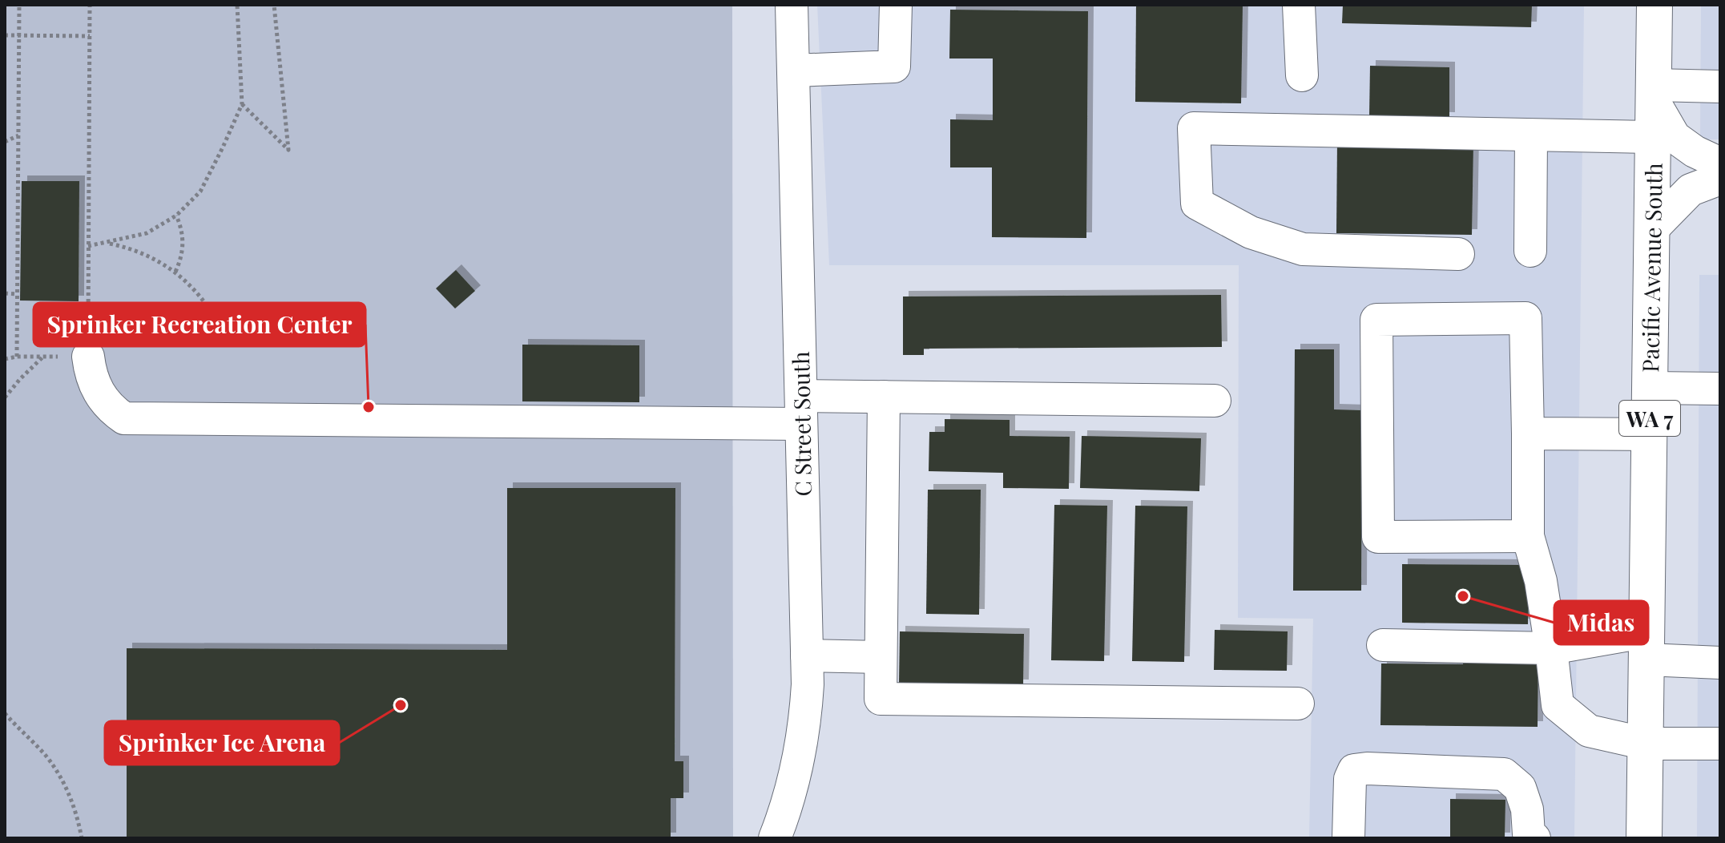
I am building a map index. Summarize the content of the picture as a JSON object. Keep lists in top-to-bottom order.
{
  "streets": {
    "main road": ["Pacific Avenue South", "WA 7"],
    "street": ["C Street South"]
  },
  "places": ["Sprinker Recreation Center", "Midas", "Sprinker Ice Arena"]
}
